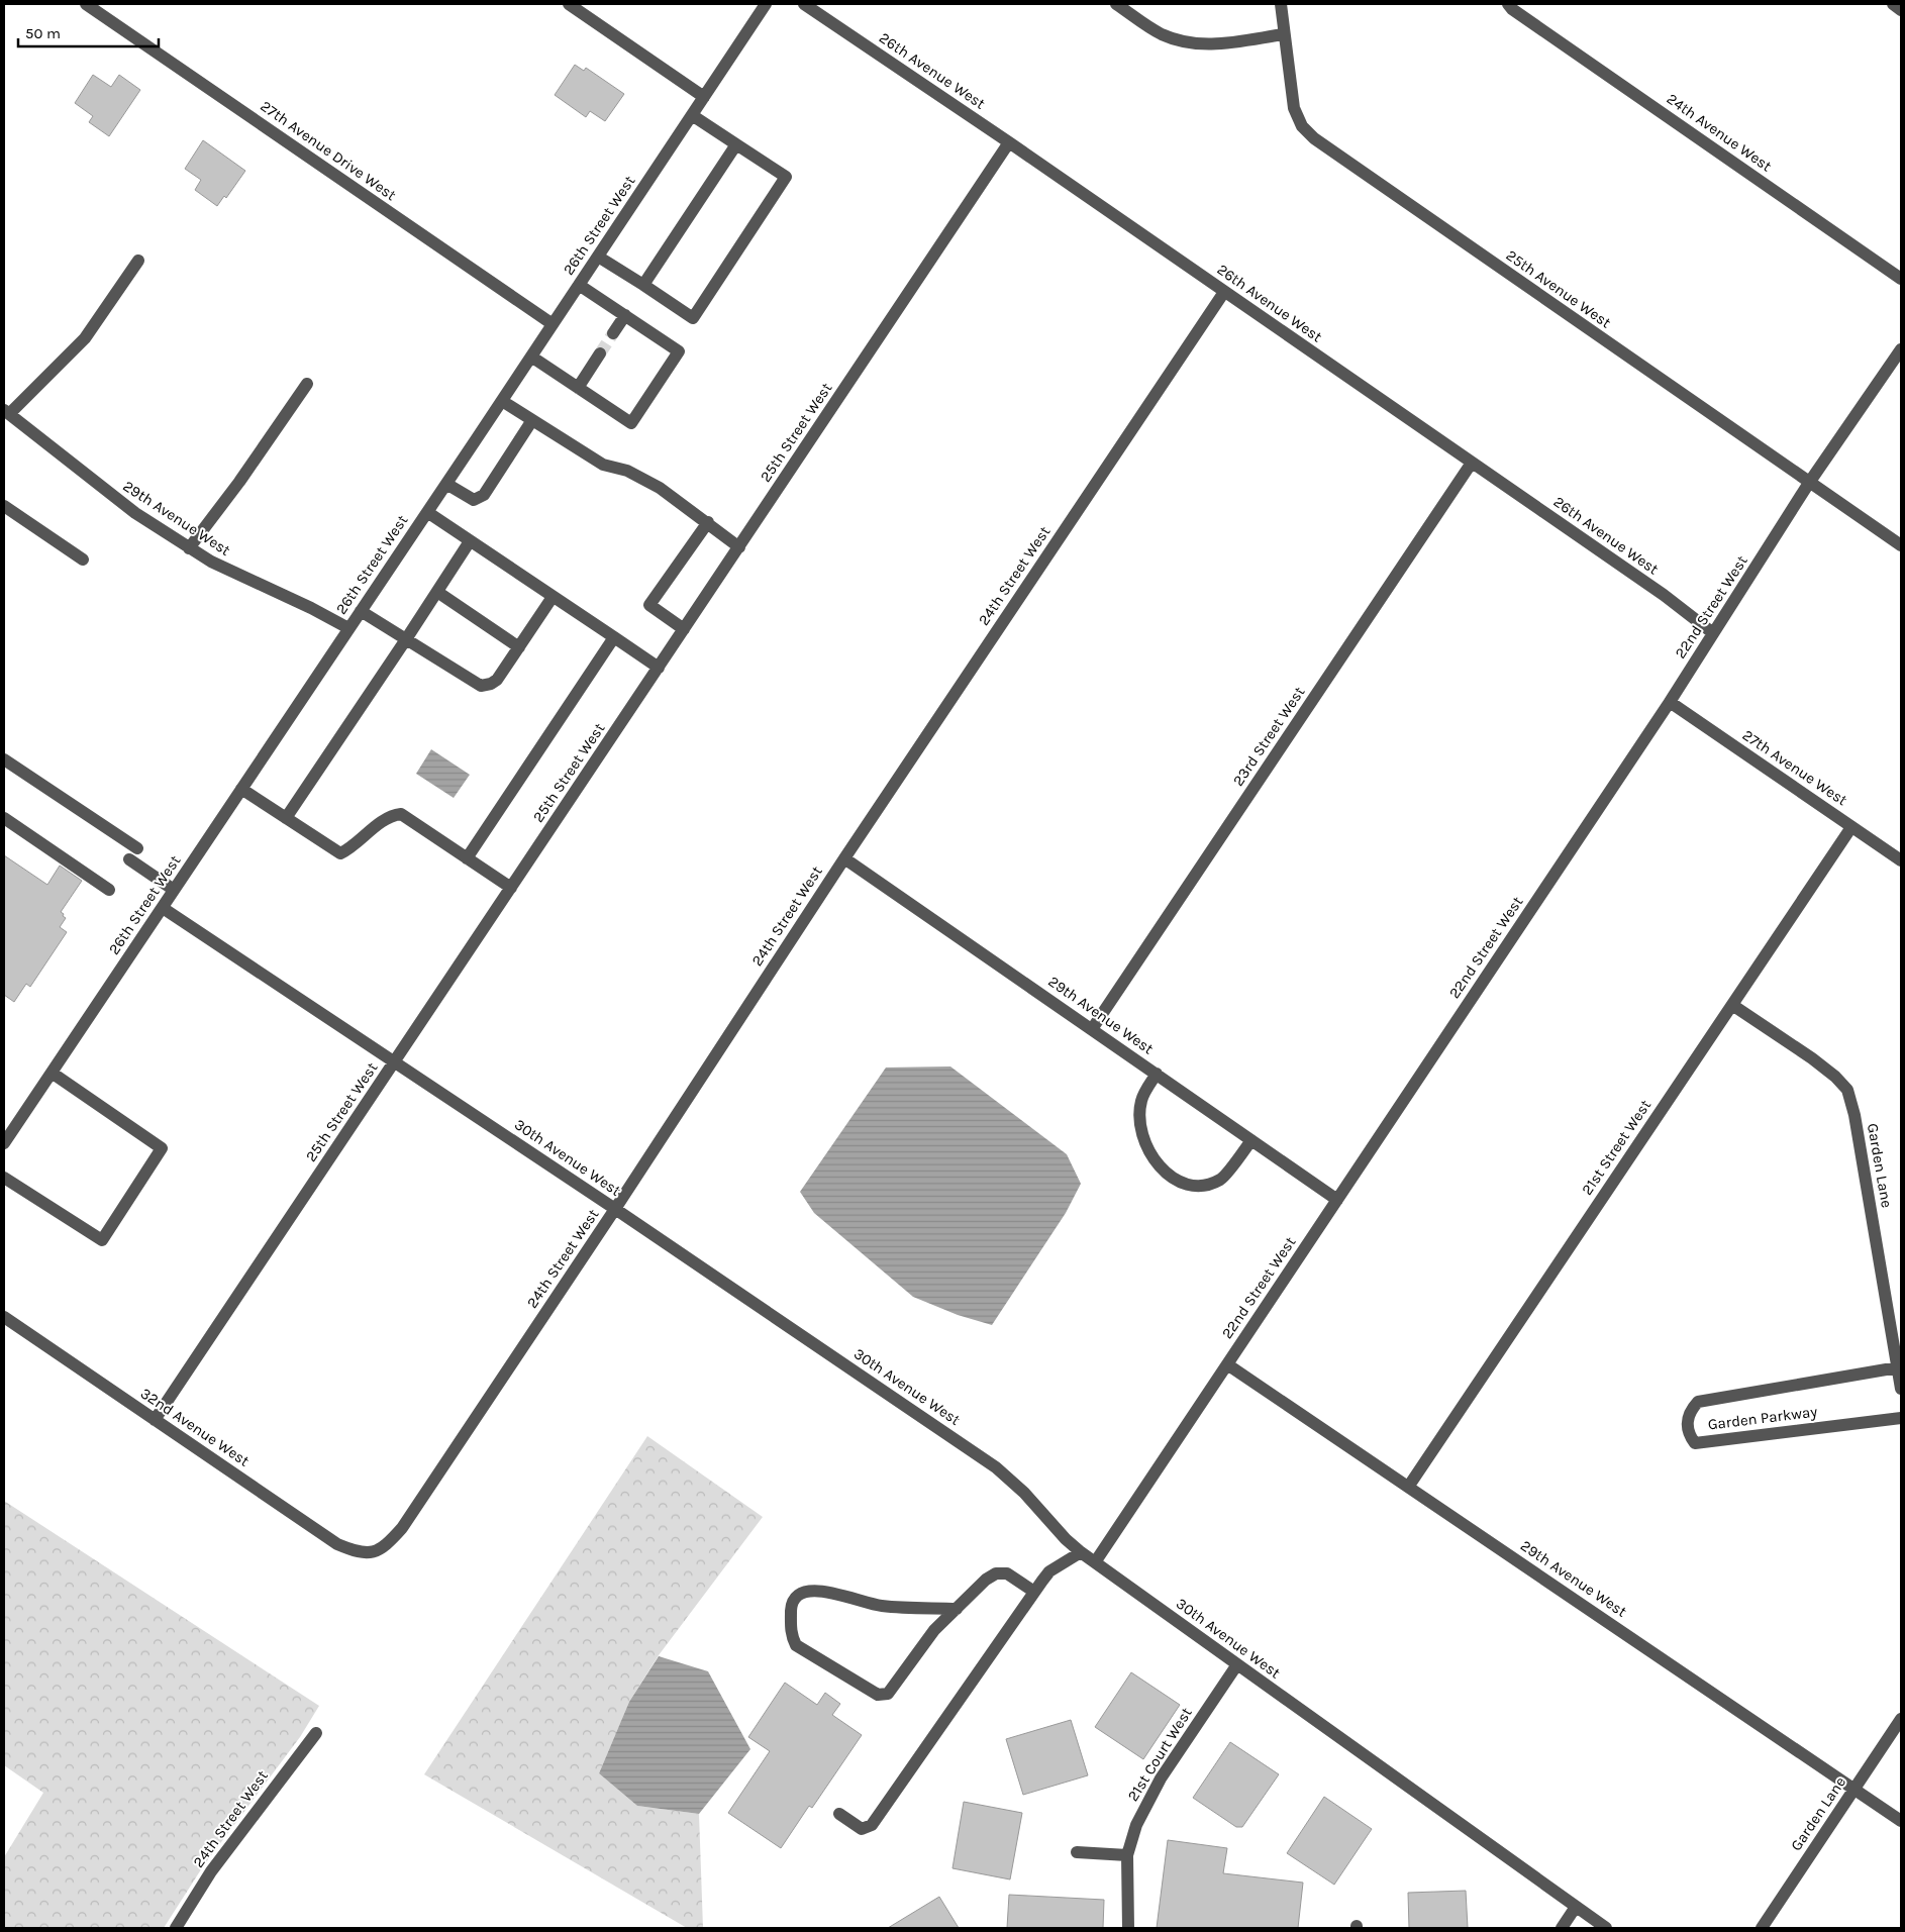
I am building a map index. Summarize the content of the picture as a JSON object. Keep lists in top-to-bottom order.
{
  "streets": {
    "street": [
      "26th Avenue West",
      "24th Avenue West",
      "27th Avenue Drive West",
      "26th Street West",
      "25th Avenue West",
      "25th Street West",
      "29th Avenue West",
      "24th Street West",
      "22nd Street West",
      "23rd Street West",
      "27th Avenue West",
      "21st Street West",
      "30th Avenue West",
      "Garden Lane",
      "Garden Parkway",
      "32nd Avenue West",
      "21st Court West"
    ]
  },
  "crossings": [
    ["26th Avenue West", "25th Street West"],
    ["26th Avenue West", "24th Street West"],
    ["26th Avenue West", "22nd Street West"],
    ["26th Avenue West", "23rd Street West"],
    ["27th Avenue Drive West", "26th Street West"],
    ["26th Street West", "29th Avenue West"],
    ["26th Street West", "30th Avenue West"],
    ["25th Avenue West", "22nd Street West"],
    ["25th Street West", "30th Avenue West"],
    ["25th Street West", "32nd Avenue West"],
    ["29th Avenue West", "24th Street West"],
    ["29th Avenue West", "22nd Street West"],
    ["29th Avenue West", "23rd Street West"],
    ["29th Avenue West", "21st Street West"],
    ["29th Avenue West", "Garden Lane"],
    ["24th Street West", "30th Avenue West"],
    ["24th Street West", "32nd Avenue West"],
    ["22nd Street West", "27th Avenue West"],
    ["22nd Street West", "30th Avenue West"],
    ["27th Avenue West", "21st Street West"],
    ["21st Street West", "Garden Lane"],
    ["30th Avenue West", "21st Court West"],
    ["Garden Lane", "Garden Parkway"]
  ],
  "scale_bar": "50 m"
}
